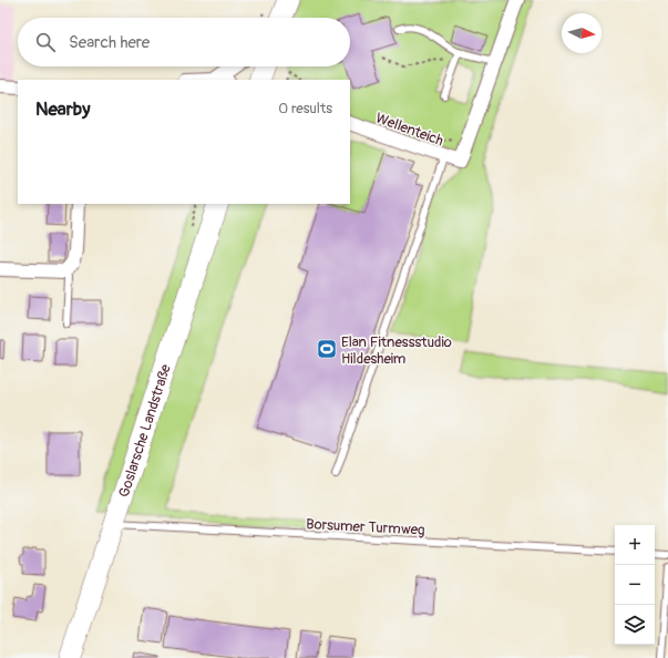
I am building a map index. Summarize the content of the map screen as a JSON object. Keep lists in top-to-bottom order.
{
  "streets": {
    "main road": ["Goslarsche Landstraße"],
    "street": ["Wellenteich"],
    "lane": ["Borsumer Turmweg"]
  },
  "crossings": [
    ["Goslarsche Landstraße", "Borsumer Turmweg"]
  ],
  "places": {
    "sports": ["Elan Fitnessstudio Hildesheim"]
  },
  "north": "right",
  "page": {
    "search": "Search here",
    "heading": ["Nearby", "0 results"],
    "map_buttons": ["+", "−"]
  }
}
